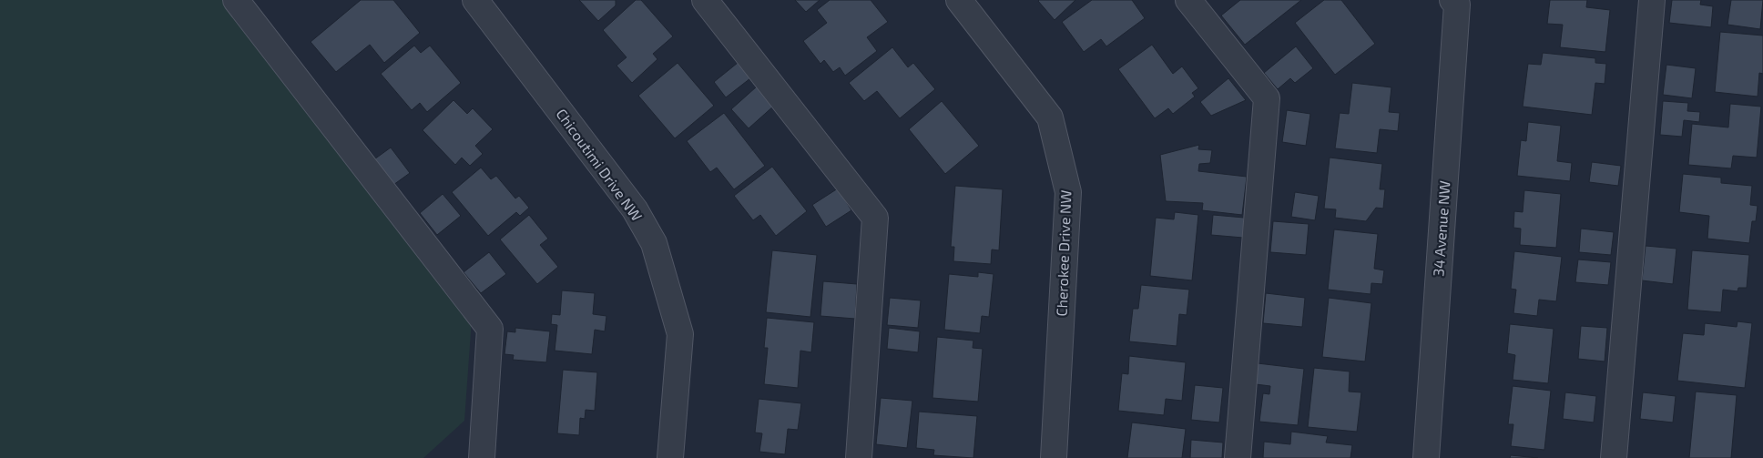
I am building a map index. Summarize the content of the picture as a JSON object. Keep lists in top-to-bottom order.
{
  "streets": {
    "street": ["Chicoutimi Drive NW", "34 Avenue NW", "Cherokee Drive NW"]
  }
}
